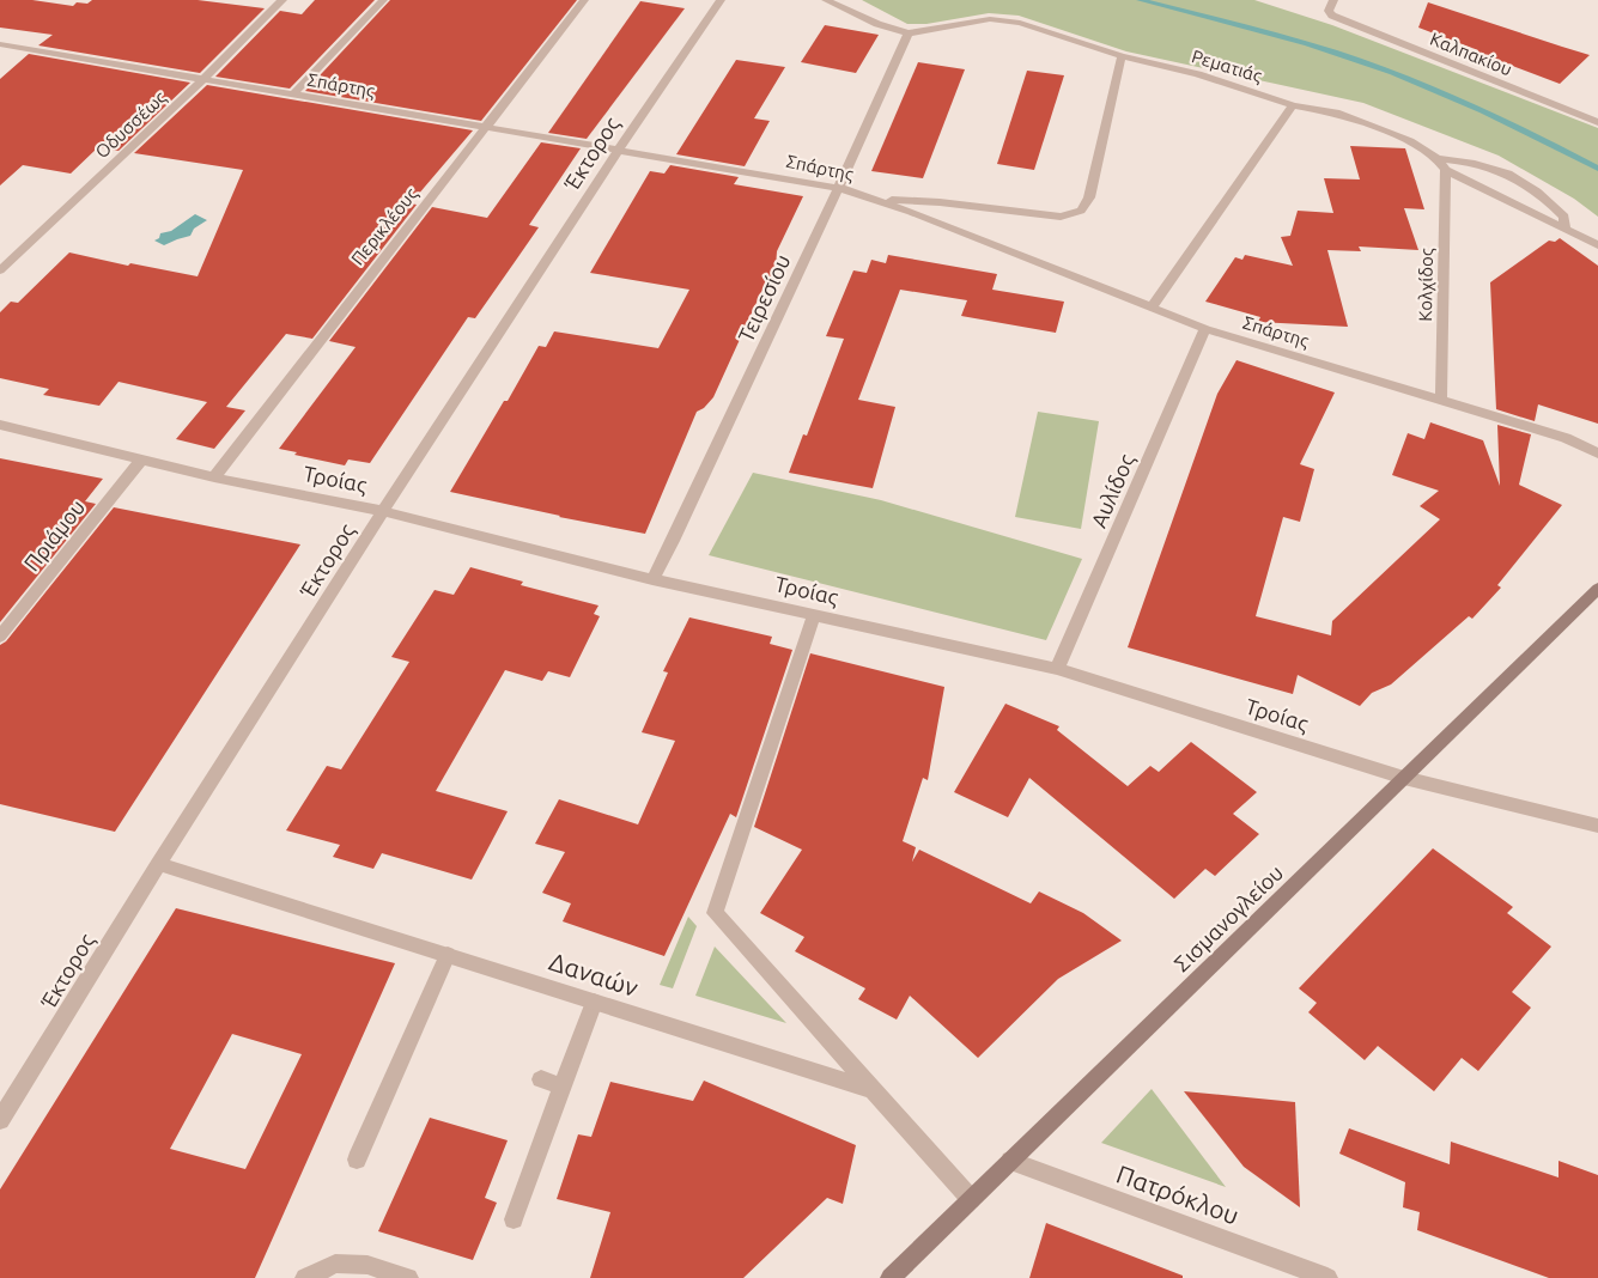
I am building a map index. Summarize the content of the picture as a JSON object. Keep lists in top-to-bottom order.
{
  "streets": {
    "street": [
      "Καλπακίου",
      "Ρεματιάς",
      "Σπάρτης",
      "Οδυσσέως",
      "Έκτορος",
      "Περικλέους",
      "Κολχίδος",
      "Τειρεσίου",
      "Τροίας",
      "Αυλίδος",
      "Πριάμου",
      "Σισμανογλείου",
      "Δαναών",
      "Πατρόκλου"
    ]
  },
  "crossings": [
    ["Ρεματιάς", "Κολχίδος"],
    ["Ρεματιάς", "Τειρεσίου"],
    ["Σπάρτης", "Οδυσσέως"],
    ["Σπάρτης", "Έκτορος"],
    ["Σπάρτης", "Περικλέους"],
    ["Σπάρτης", "Κολχίδος"],
    ["Σπάρτης", "Τειρεσίου"],
    ["Σπάρτης", "Αυλίδος"],
    ["Έκτορος", "Τροίας"],
    ["Έκτορος", "Δαναών"],
    ["Περικλέους", "Τροίας"],
    ["Τειρεσίου", "Τροίας"],
    ["Τροίας", "Αυλίδος"],
    ["Τροίας", "Πριάμου"],
    ["Τροίας", "Σισμανογλείου"],
    ["Σισμανογλείου", "Πατρόκλου"]
  ]
}
